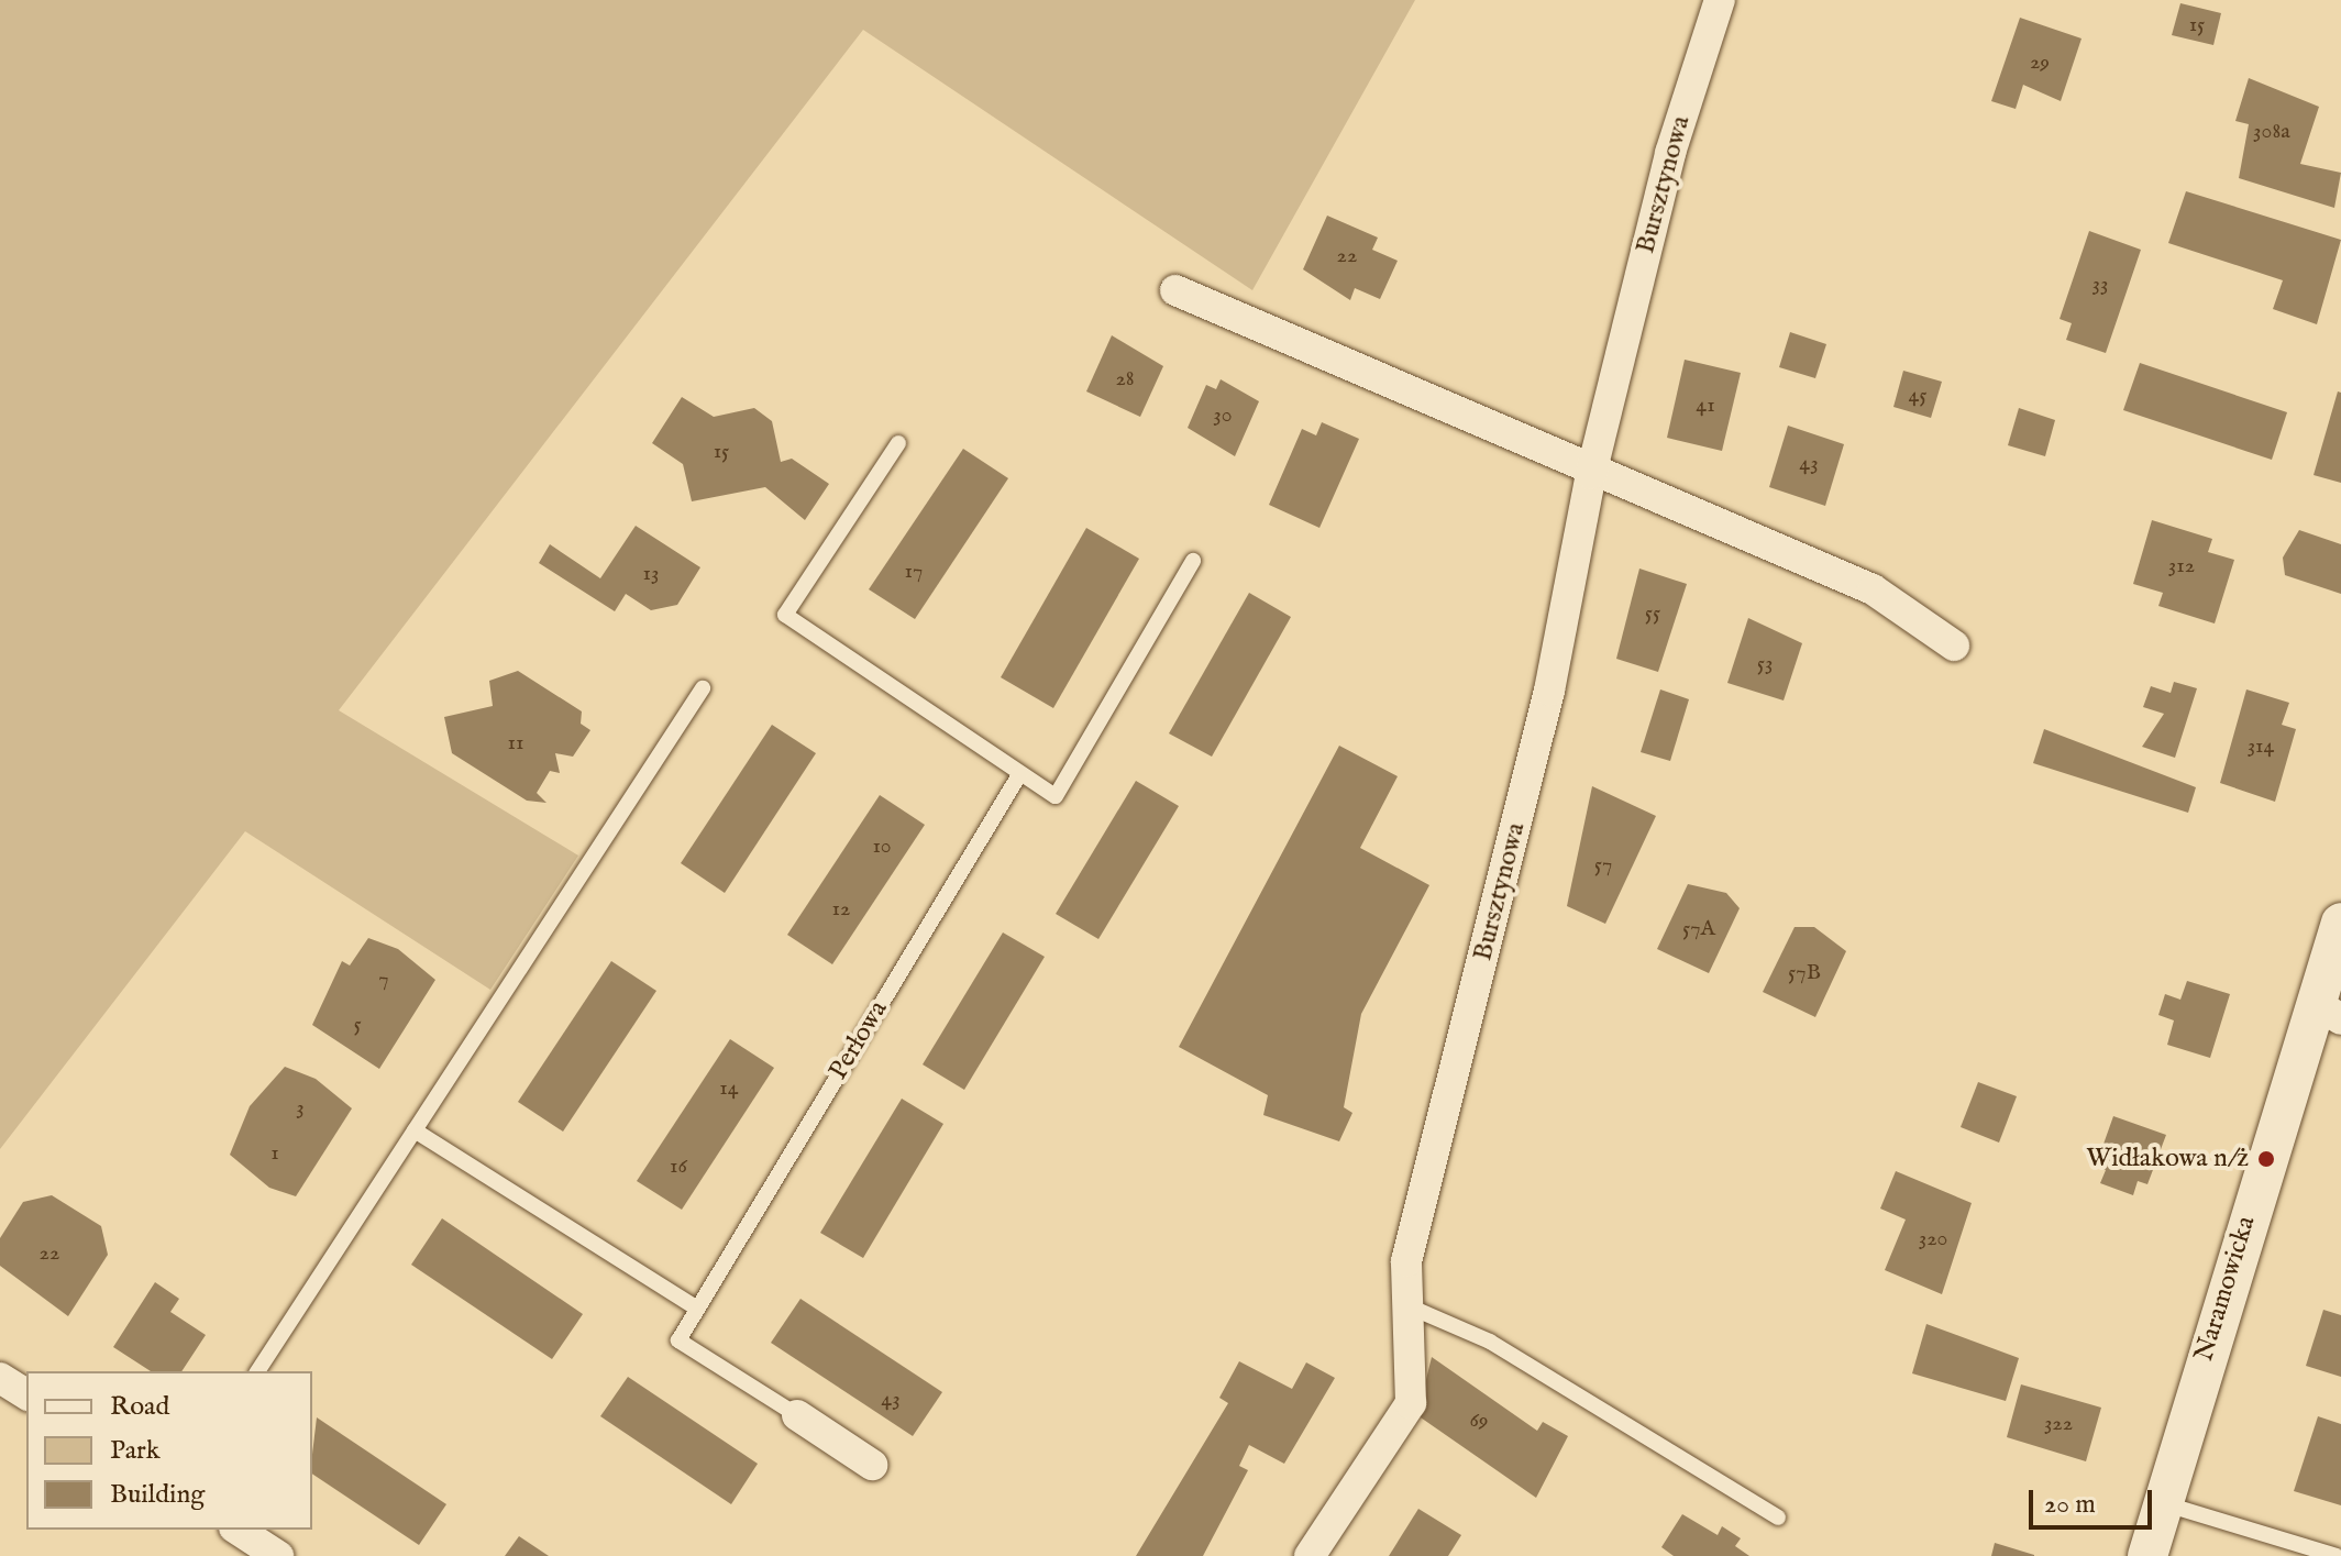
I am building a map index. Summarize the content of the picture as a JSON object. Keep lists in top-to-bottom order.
{
  "streets": {
    "street": ["Bursztynowa", "Perłowa", "Naramowicka"]
  },
  "places": ["Widłakowa n/ż"],
  "house_numbers": [
    "15",
    "29",
    "308a",
    "22",
    "33",
    "28",
    "45",
    "41",
    "30",
    "15",
    "43",
    "312",
    "17",
    "13",
    "55",
    "53",
    "11",
    "314",
    "10",
    "57",
    "12",
    "57A",
    "57B",
    "7",
    "5",
    "14",
    "3",
    "1",
    "16",
    "320",
    "22",
    "43",
    "69",
    "322"
  ],
  "legend": ["Road", "Park", "Building"],
  "scale_bar": "20 m"
}
